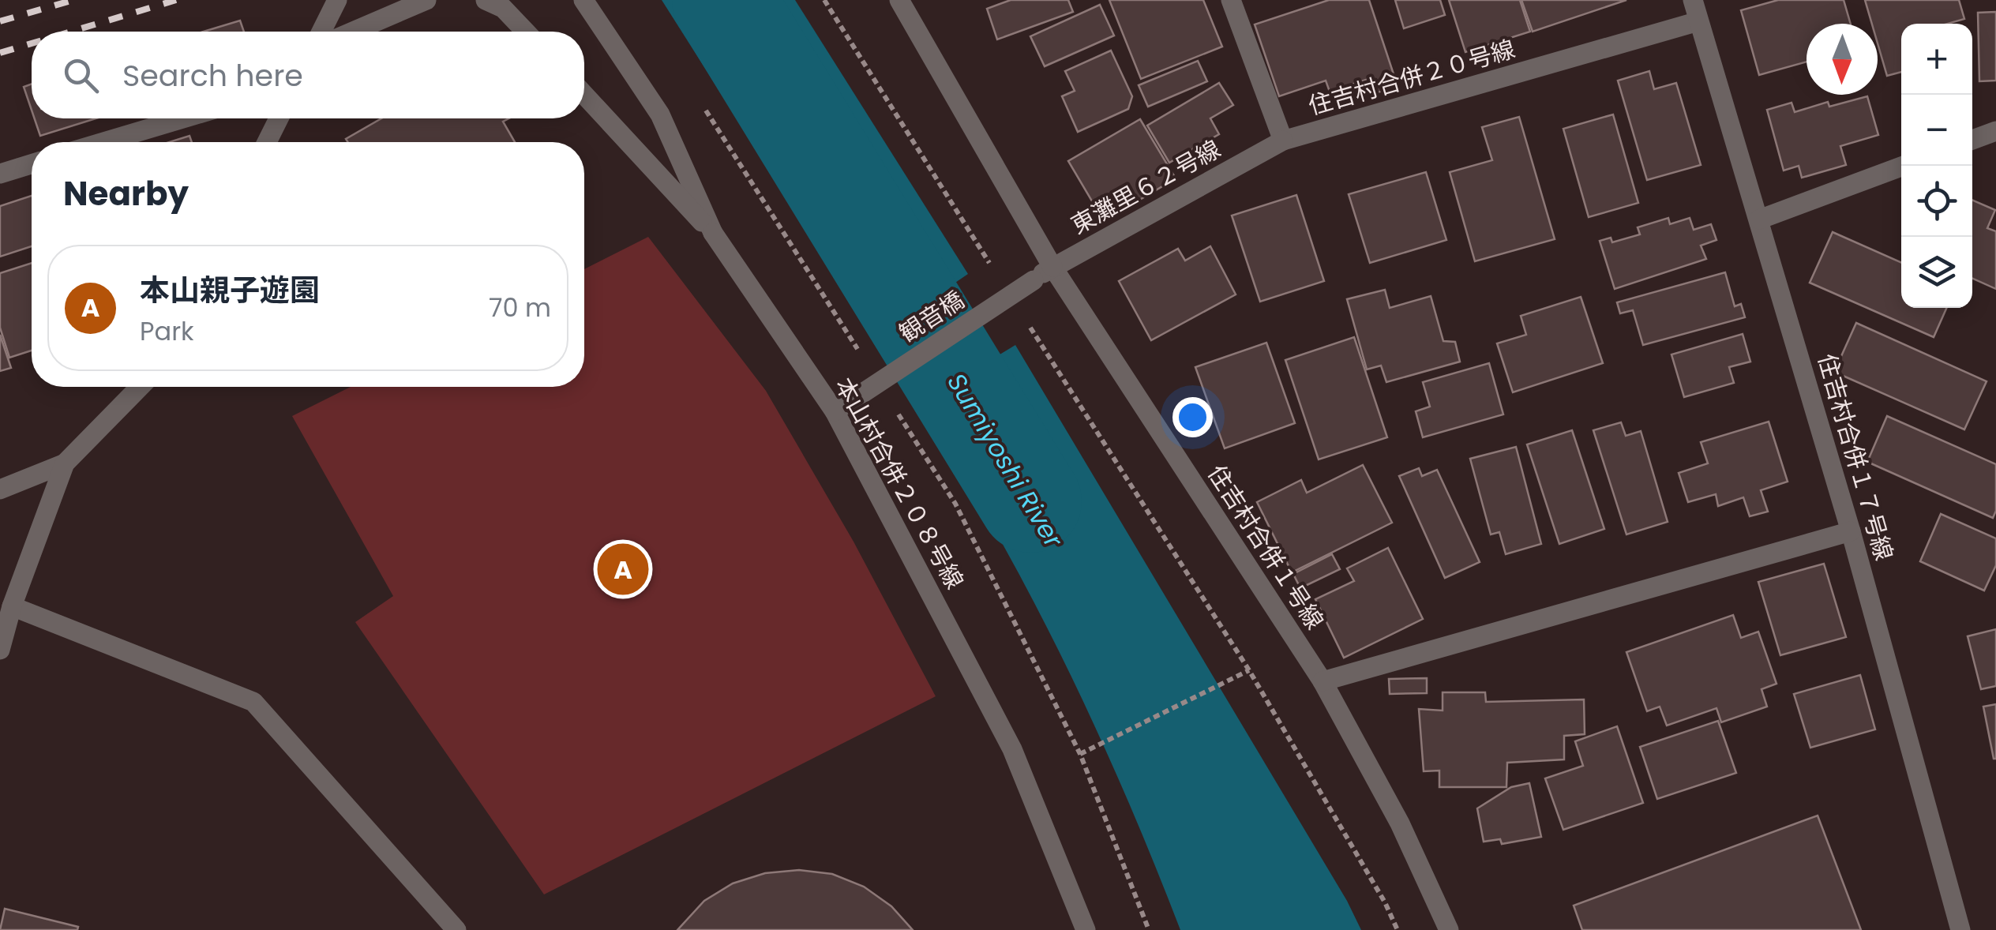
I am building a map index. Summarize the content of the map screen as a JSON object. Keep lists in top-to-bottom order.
{
  "streets": {
    "street": [
      "住吉村合併２０号線",
      "東灘里６２号線",
      "観音橋",
      "住吉村合併１７号線",
      "本山村合併２０８号線",
      "住吉村合併１号線"
    ]
  },
  "crossings": [
    ["住吉村合併２０号線", "東灘里６２号線"],
    ["住吉村合併２０号線", "住吉村合併１７号線"],
    ["東灘里６２号線", "観音橋"],
    ["東灘里６２号線", "住吉村合併１号線"],
    ["観音橋", "本山村合併２０８号線"]
  ],
  "water": ["Sumiyoshi River"],
  "north": "bottom",
  "page": {
    "map_buttons": ["+", "−"],
    "search": "Search here",
    "heading": "Nearby",
    "list": [
      {
        "mark": "A",
        "name": "本山親子遊園",
        "note": "Park",
        "value": "70 m"
      }
    ],
    "pins": "A"
  }
}
